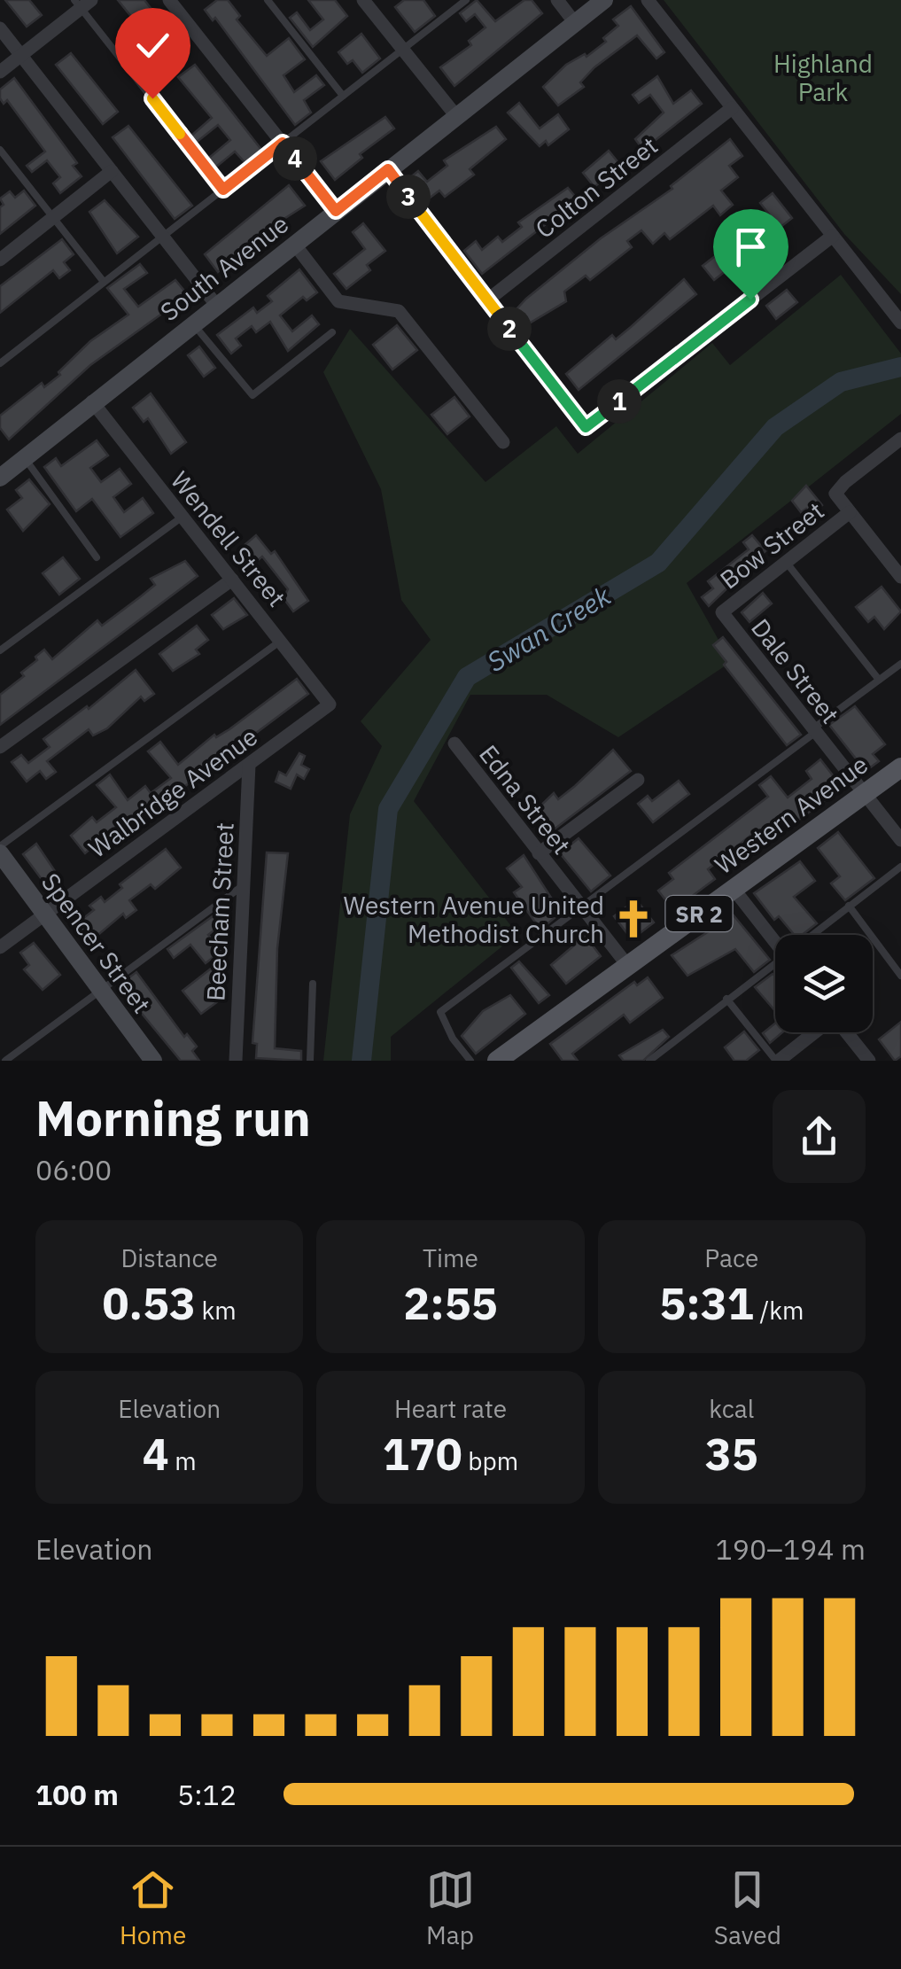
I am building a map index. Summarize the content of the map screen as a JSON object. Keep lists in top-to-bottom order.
{
  "streets": {
    "main road": ["Western Avenue", "SR 2"],
    "street": [
      "Colton Street",
      "South Avenue",
      "Wendell Street",
      "Bow Street",
      "Dale Street",
      "Walbridge Avenue",
      "Edna Street",
      "Beecham Street",
      "Spencer Street"
    ]
  },
  "crossings": [
    ["South Avenue", "Wendell Street"],
    ["Wendell Street", "Walbridge Avenue"],
    ["Bow Street", "Dale Street"],
    ["Dale Street", "Western Avenue"],
    ["Walbridge Avenue", "Beecham Street"],
    ["Walbridge Avenue", "Spencer Street"],
    ["Edna Street", "Western Avenue"]
  ],
  "water": ["Swan Creek"],
  "parks": ["Highland Park"],
  "places": {
    "church": ["Western Avenue United Methodist Church"]
  },
  "page": {
    "pins": [
      "4",
      "3",
      "2",
      "1"
    ],
    "heading": ["Morning run", "06:00"],
    "stats": [
      ["Distance", "0.53 km"],
      ["Time", "2:55"],
      ["Pace", "5:31 /km"],
      ["Elevation", "4 m"],
      ["Heart rate", "170 bpm"],
      ["kcal", "35"]
    ],
    "chart": ["Elevation", "190–194 m"],
    "list": [
      {
        "name": "100 m",
        "note": "5:12"
      }
    ],
    "tabs": ["Home", "Map", "Saved"]
  }
}
